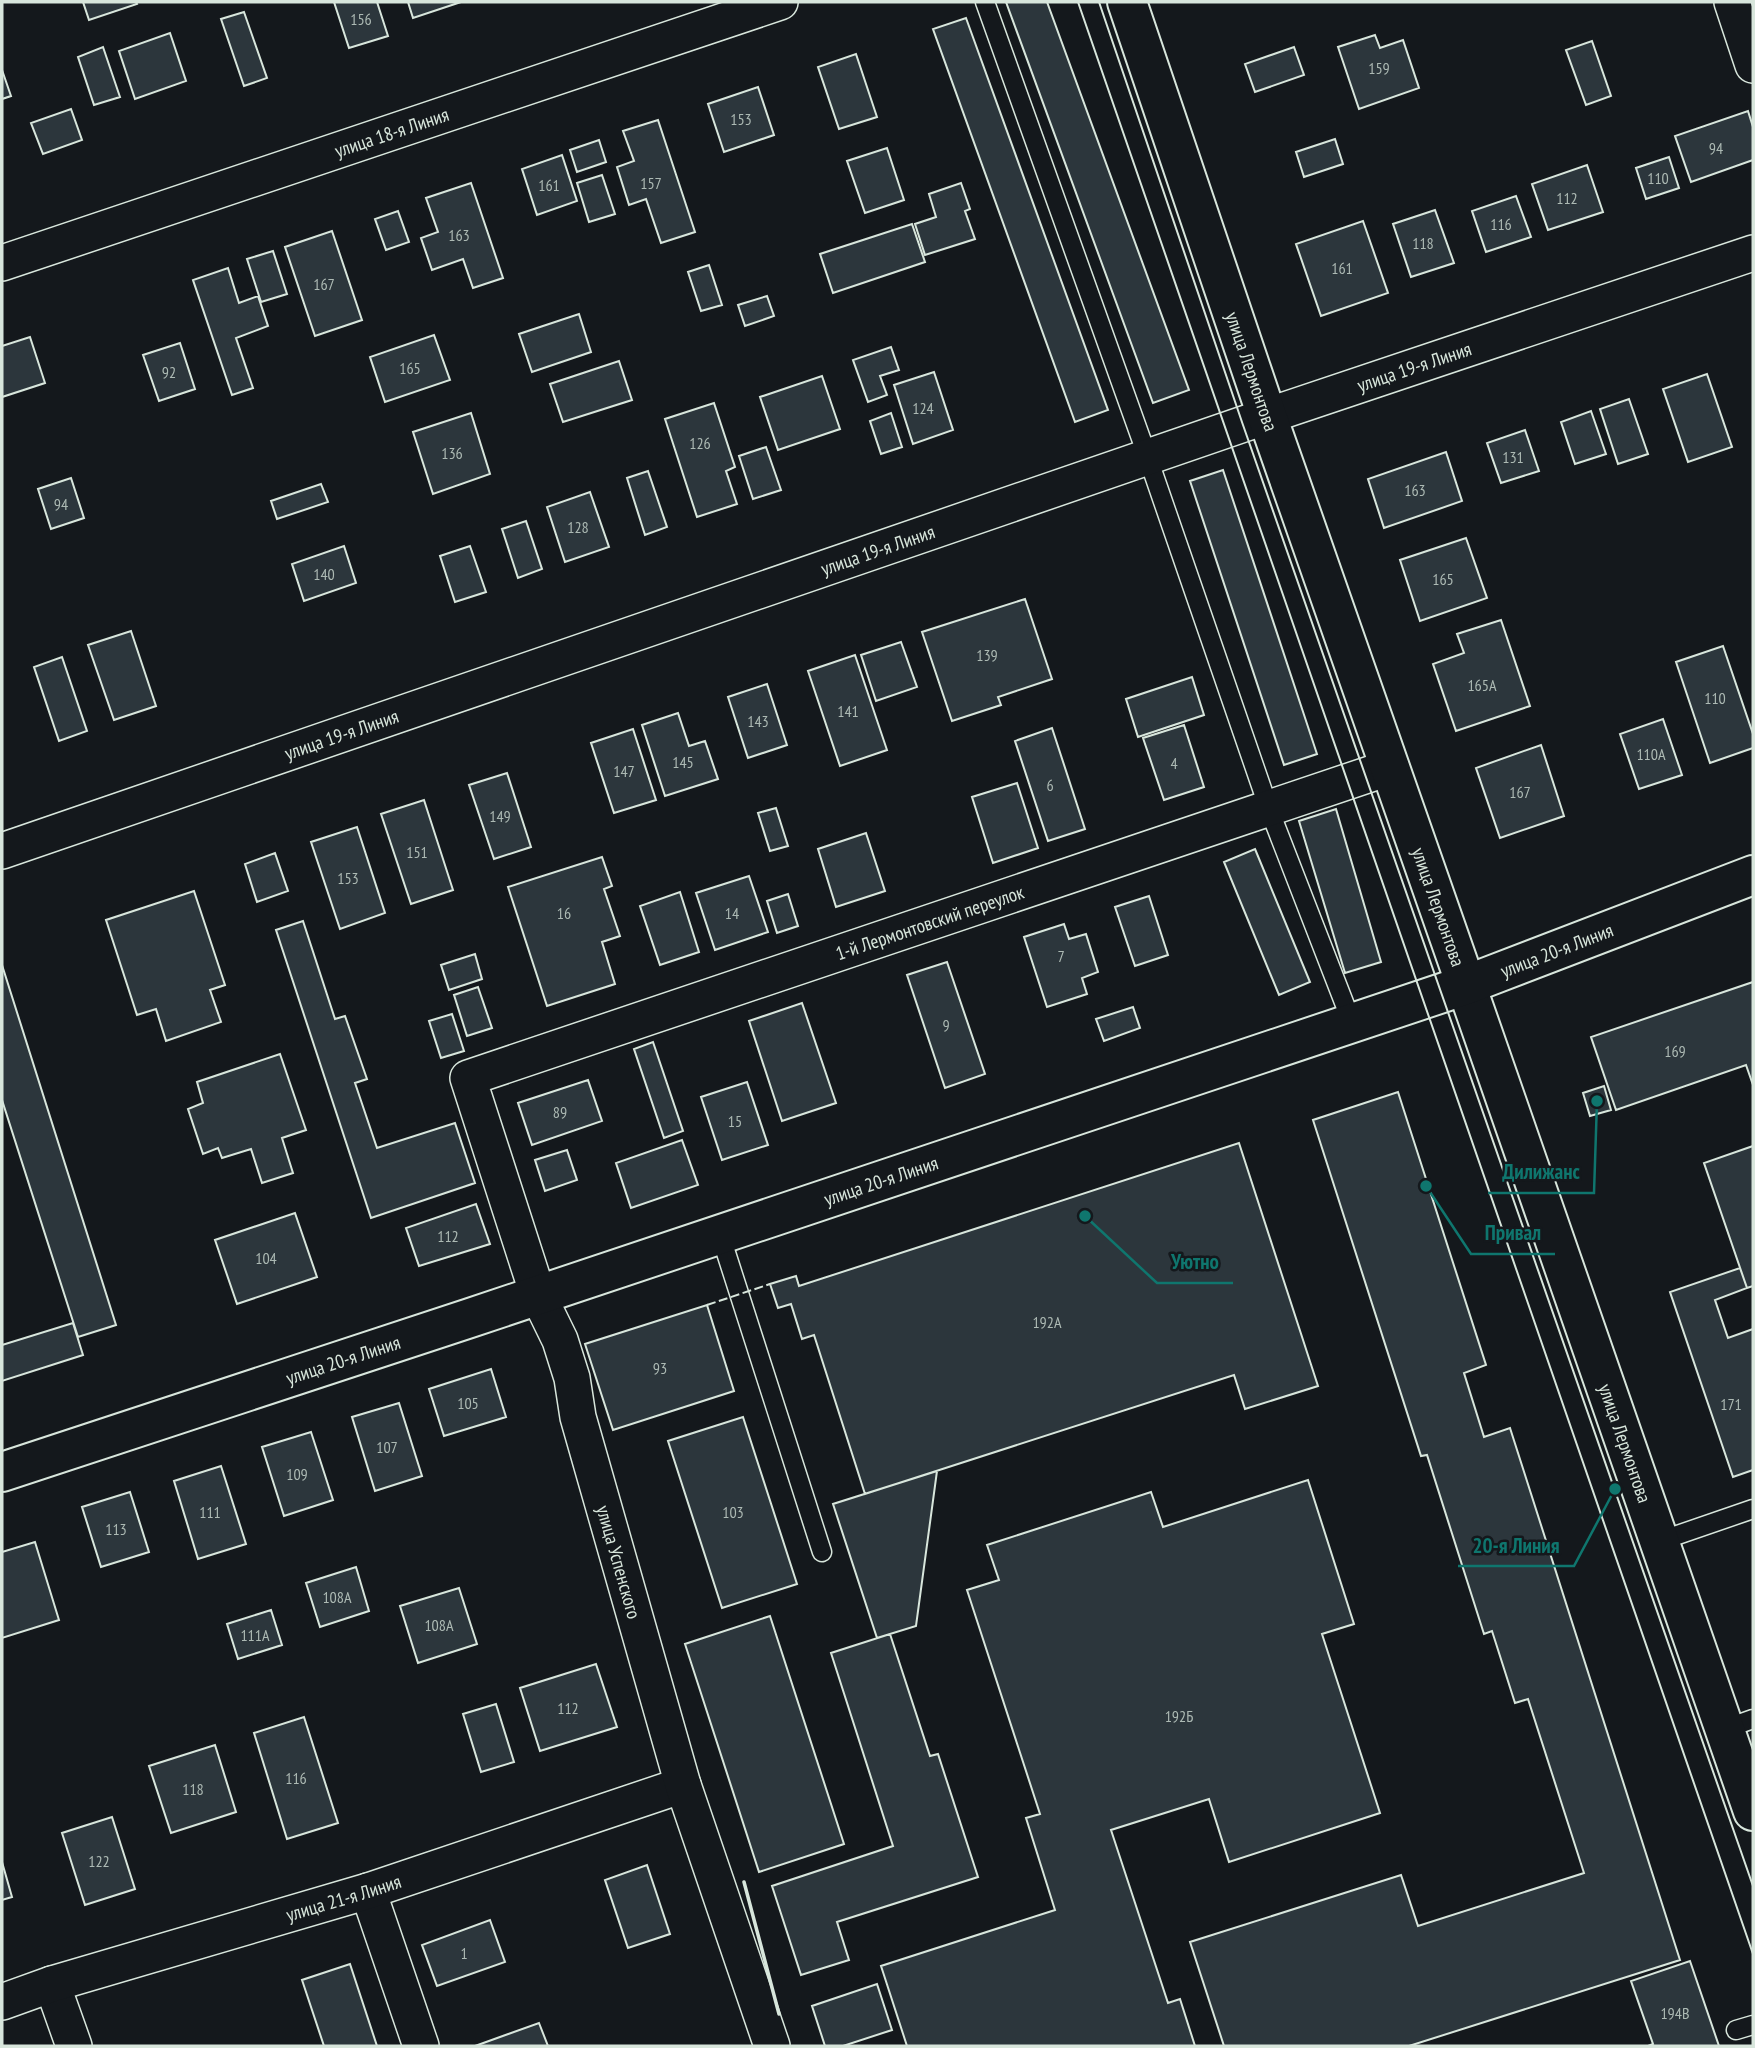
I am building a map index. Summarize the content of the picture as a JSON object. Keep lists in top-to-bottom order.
{
  "streets": {
    "main road": ["улица Лермонтова", "улица 20-я Линия"],
    "street": [
      "улица 18-я Линия",
      "улица 19-я Линия",
      "1-й Лермонтовский переулок",
      "улица Успенского",
      "улица 21-я Линия"
    ]
  },
  "crossings": [
    ["улица 19-я Линия", "улица Лермонтова"],
    ["улица Лермонтова", "1-й Лермонтовский переулок"],
    ["улица Лермонтова", "улица 20-я Линия"],
    ["1-й Лермонтовский переулок", "улица Успенского"],
    ["улица 20-я Линия", "улица Успенского"],
    ["улица Успенского", "улица 21-я Линия"]
  ],
  "places": [
    "Дилижанс",
    "Привал",
    "Уютно",
    "20-я Линия"
  ],
  "house_numbers": [
    "156",
    "159",
    "153",
    "94",
    "110",
    "157",
    "161",
    "112",
    "116",
    "163",
    "118",
    "161",
    "167",
    "165",
    "92",
    "124",
    "126",
    "136",
    "131",
    "163",
    "94",
    "128",
    "140",
    "165",
    "139",
    "165А",
    "110",
    "141",
    "143",
    "110А",
    "145",
    "4",
    "147",
    "6",
    "167",
    "149",
    "151",
    "153",
    "16",
    "14",
    "7",
    "9",
    "169",
    "89",
    "15",
    "112",
    "104",
    "192А",
    "93",
    "105",
    "171",
    "107",
    "109",
    "111",
    "103",
    "113",
    "108А",
    "108А",
    "111А",
    "112",
    "192Б",
    "116",
    "118",
    "122",
    "1",
    "194В"
  ]
}
